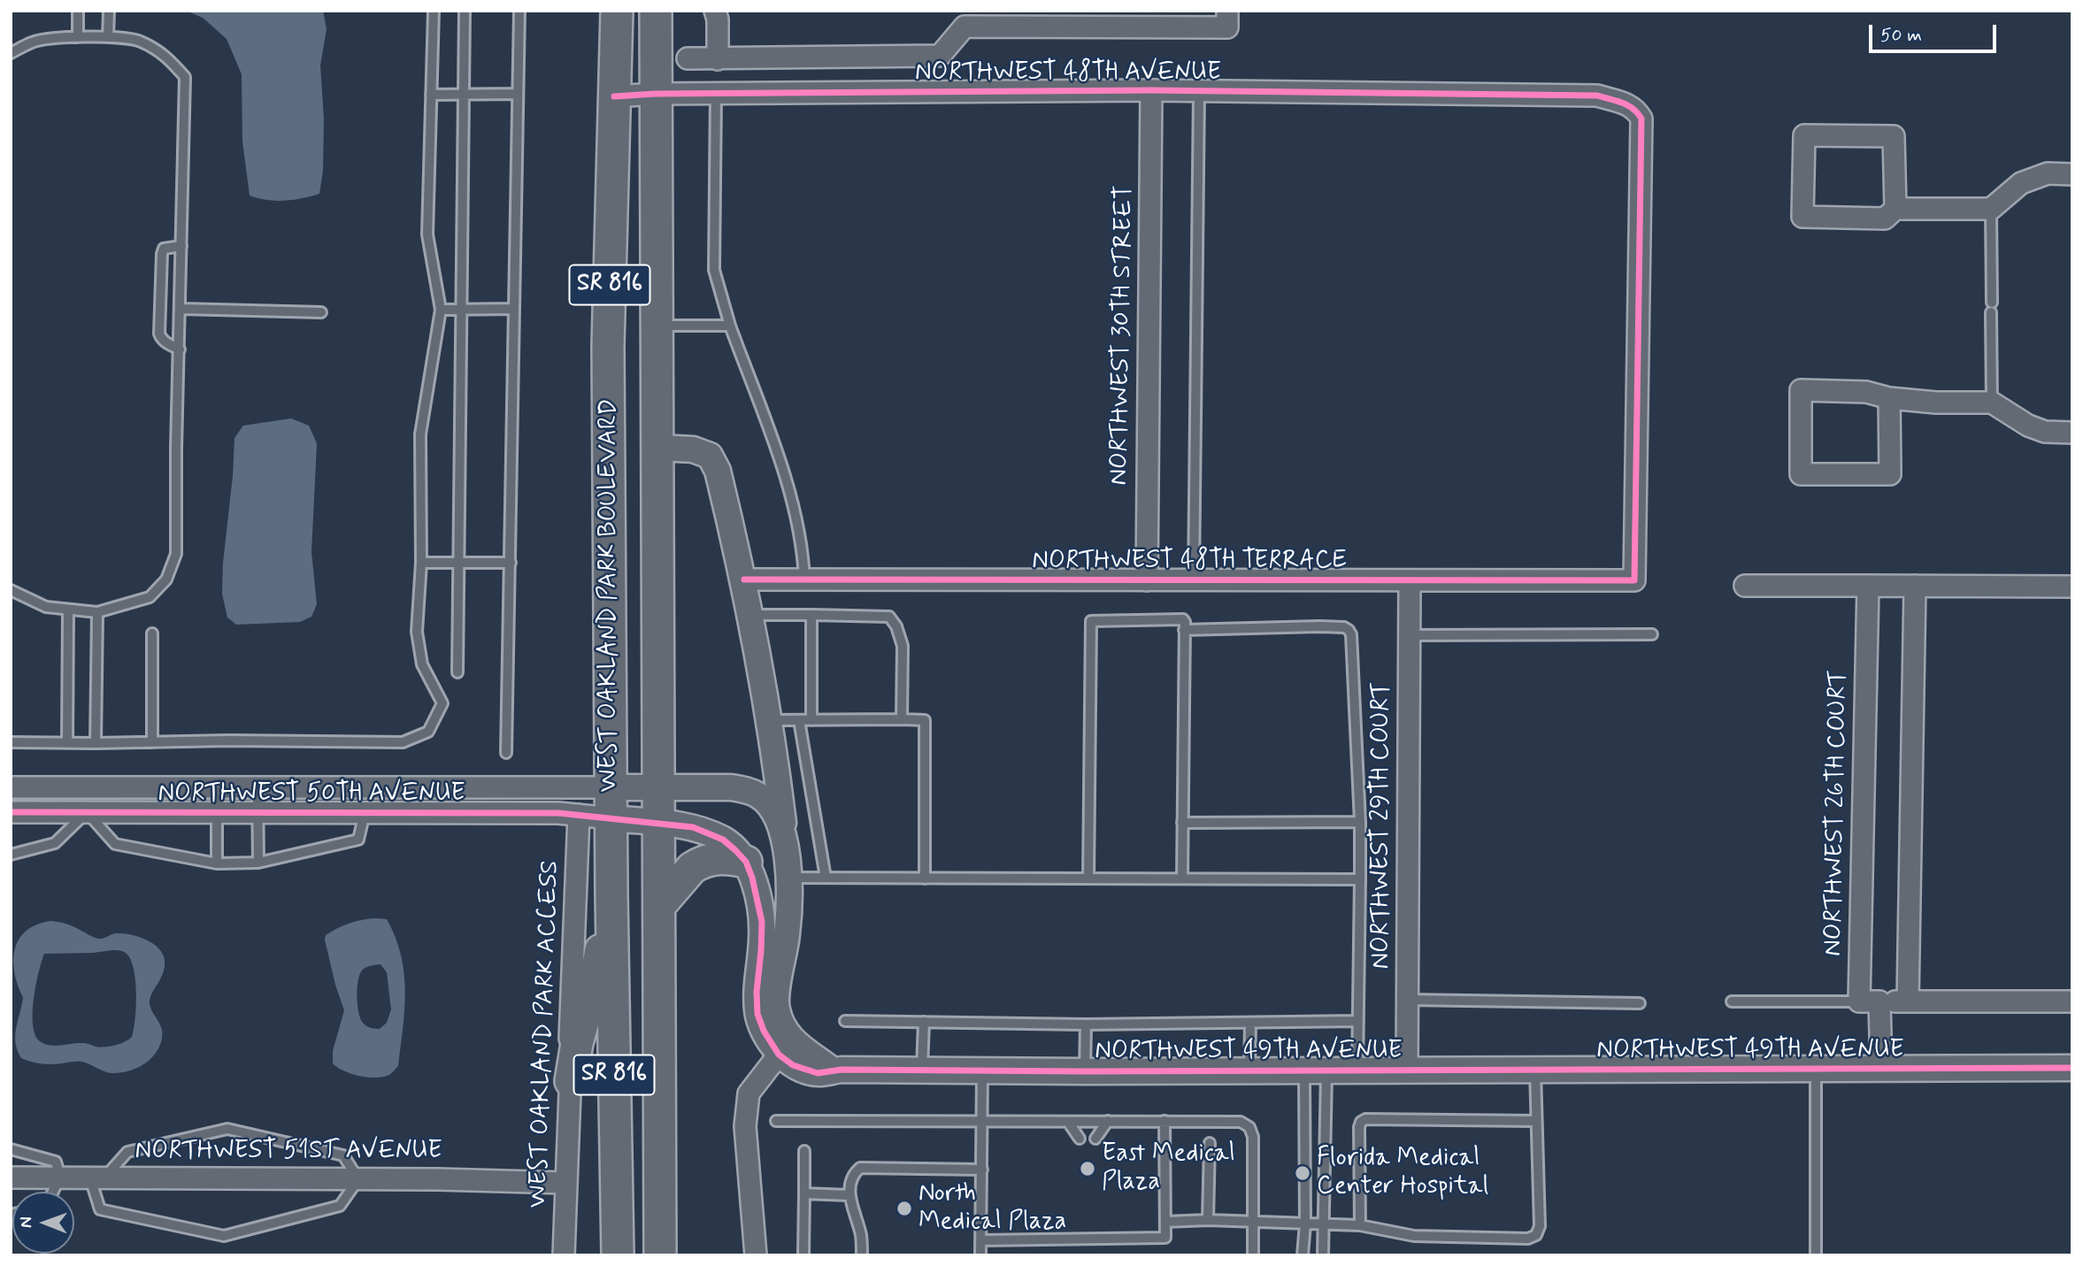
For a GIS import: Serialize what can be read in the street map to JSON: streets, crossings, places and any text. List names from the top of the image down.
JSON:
{
  "streets": {
    "main road": ["SR 816", "WEST OAKLAND PARK BOULEVARD"],
    "street": [
      "NORTHWEST 48TH AVENUE",
      "NORTHWEST 30TH STREET",
      "NORTHWEST 48TH TERRACE",
      "NORTHWEST 50TH AVENUE",
      "NORTHWEST 26TH COURT",
      "NORTHWEST 29TH COURT",
      "WEST OAKLAND PARK ACCESS",
      "NORTHWEST 49TH AVENUE",
      "NORTHWEST 51ST AVENUE"
    ]
  },
  "crossings": [
    ["NORTHWEST 48TH AVENUE", "NORTHWEST 30TH STREET"],
    ["NORTHWEST 48TH AVENUE", "NORTHWEST 48TH TERRACE"],
    ["NORTHWEST 48TH AVENUE", "WEST OAKLAND PARK BOULEVARD"],
    ["NORTHWEST 30TH STREET", "NORTHWEST 48TH TERRACE"],
    ["NORTHWEST 48TH TERRACE", "NORTHWEST 29TH COURT"],
    ["WEST OAKLAND PARK BOULEVARD", "NORTHWEST 50TH AVENUE"],
    ["WEST OAKLAND PARK BOULEVARD", "NORTHWEST 49TH AVENUE"],
    ["NORTHWEST 50TH AVENUE", "WEST OAKLAND PARK ACCESS"],
    ["NORTHWEST 50TH AVENUE", "NORTHWEST 49TH AVENUE"],
    ["NORTHWEST 29TH COURT", "NORTHWEST 49TH AVENUE"],
    ["WEST OAKLAND PARK ACCESS", "NORTHWEST 51ST AVENUE"]
  ],
  "places": ["East Medical Plaza", "Florida Medical Center Hospital", "North Medical Plaza"],
  "scale_bar": "50 m",
  "north": "left"
}
